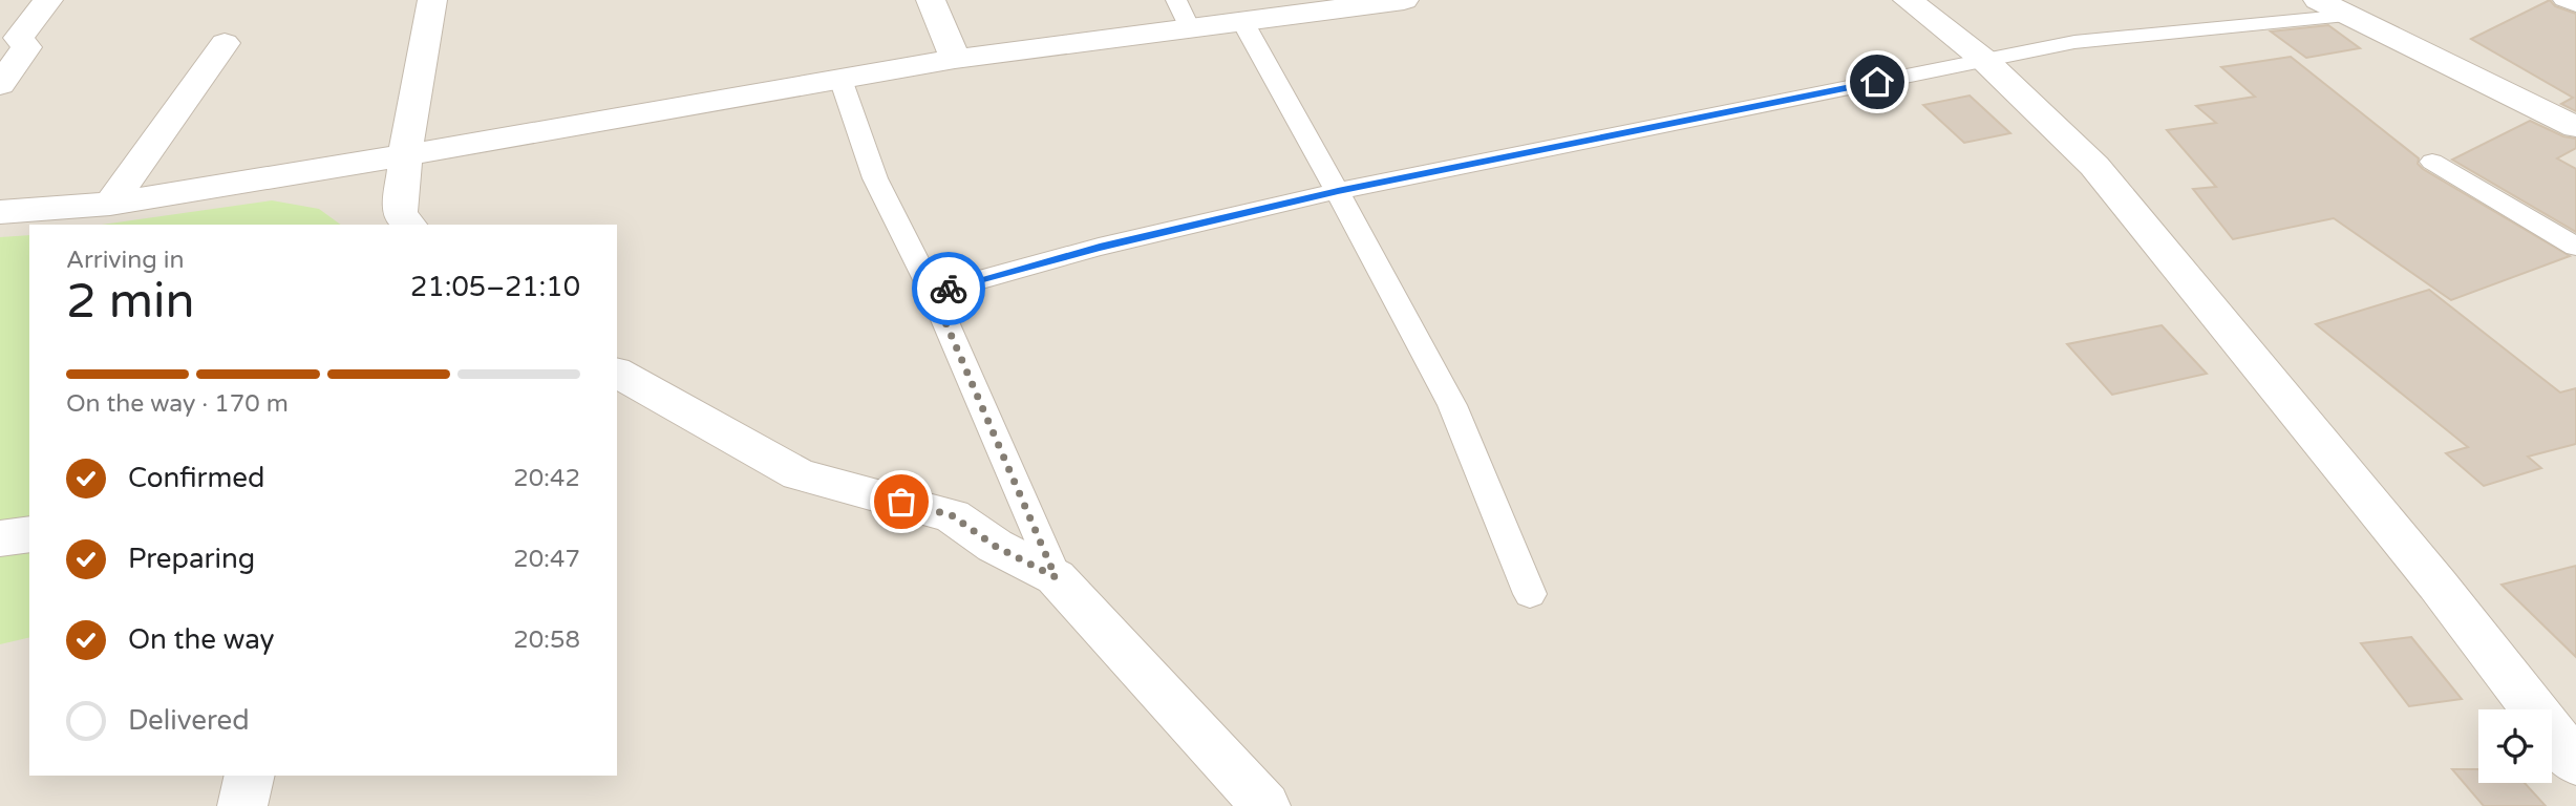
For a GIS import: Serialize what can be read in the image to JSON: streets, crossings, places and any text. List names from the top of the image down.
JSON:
{
  "page": {
    "heading": ["2 min", "Arriving in", "21:05–21:10"],
    "bar": "On the way · 170 m",
    "list": [
      ["Confirmed", "20:42"],
      ["Preparing", "20:47"],
      ["On the way", "20:58"],
      "Delivered"
    ]
  }
}
